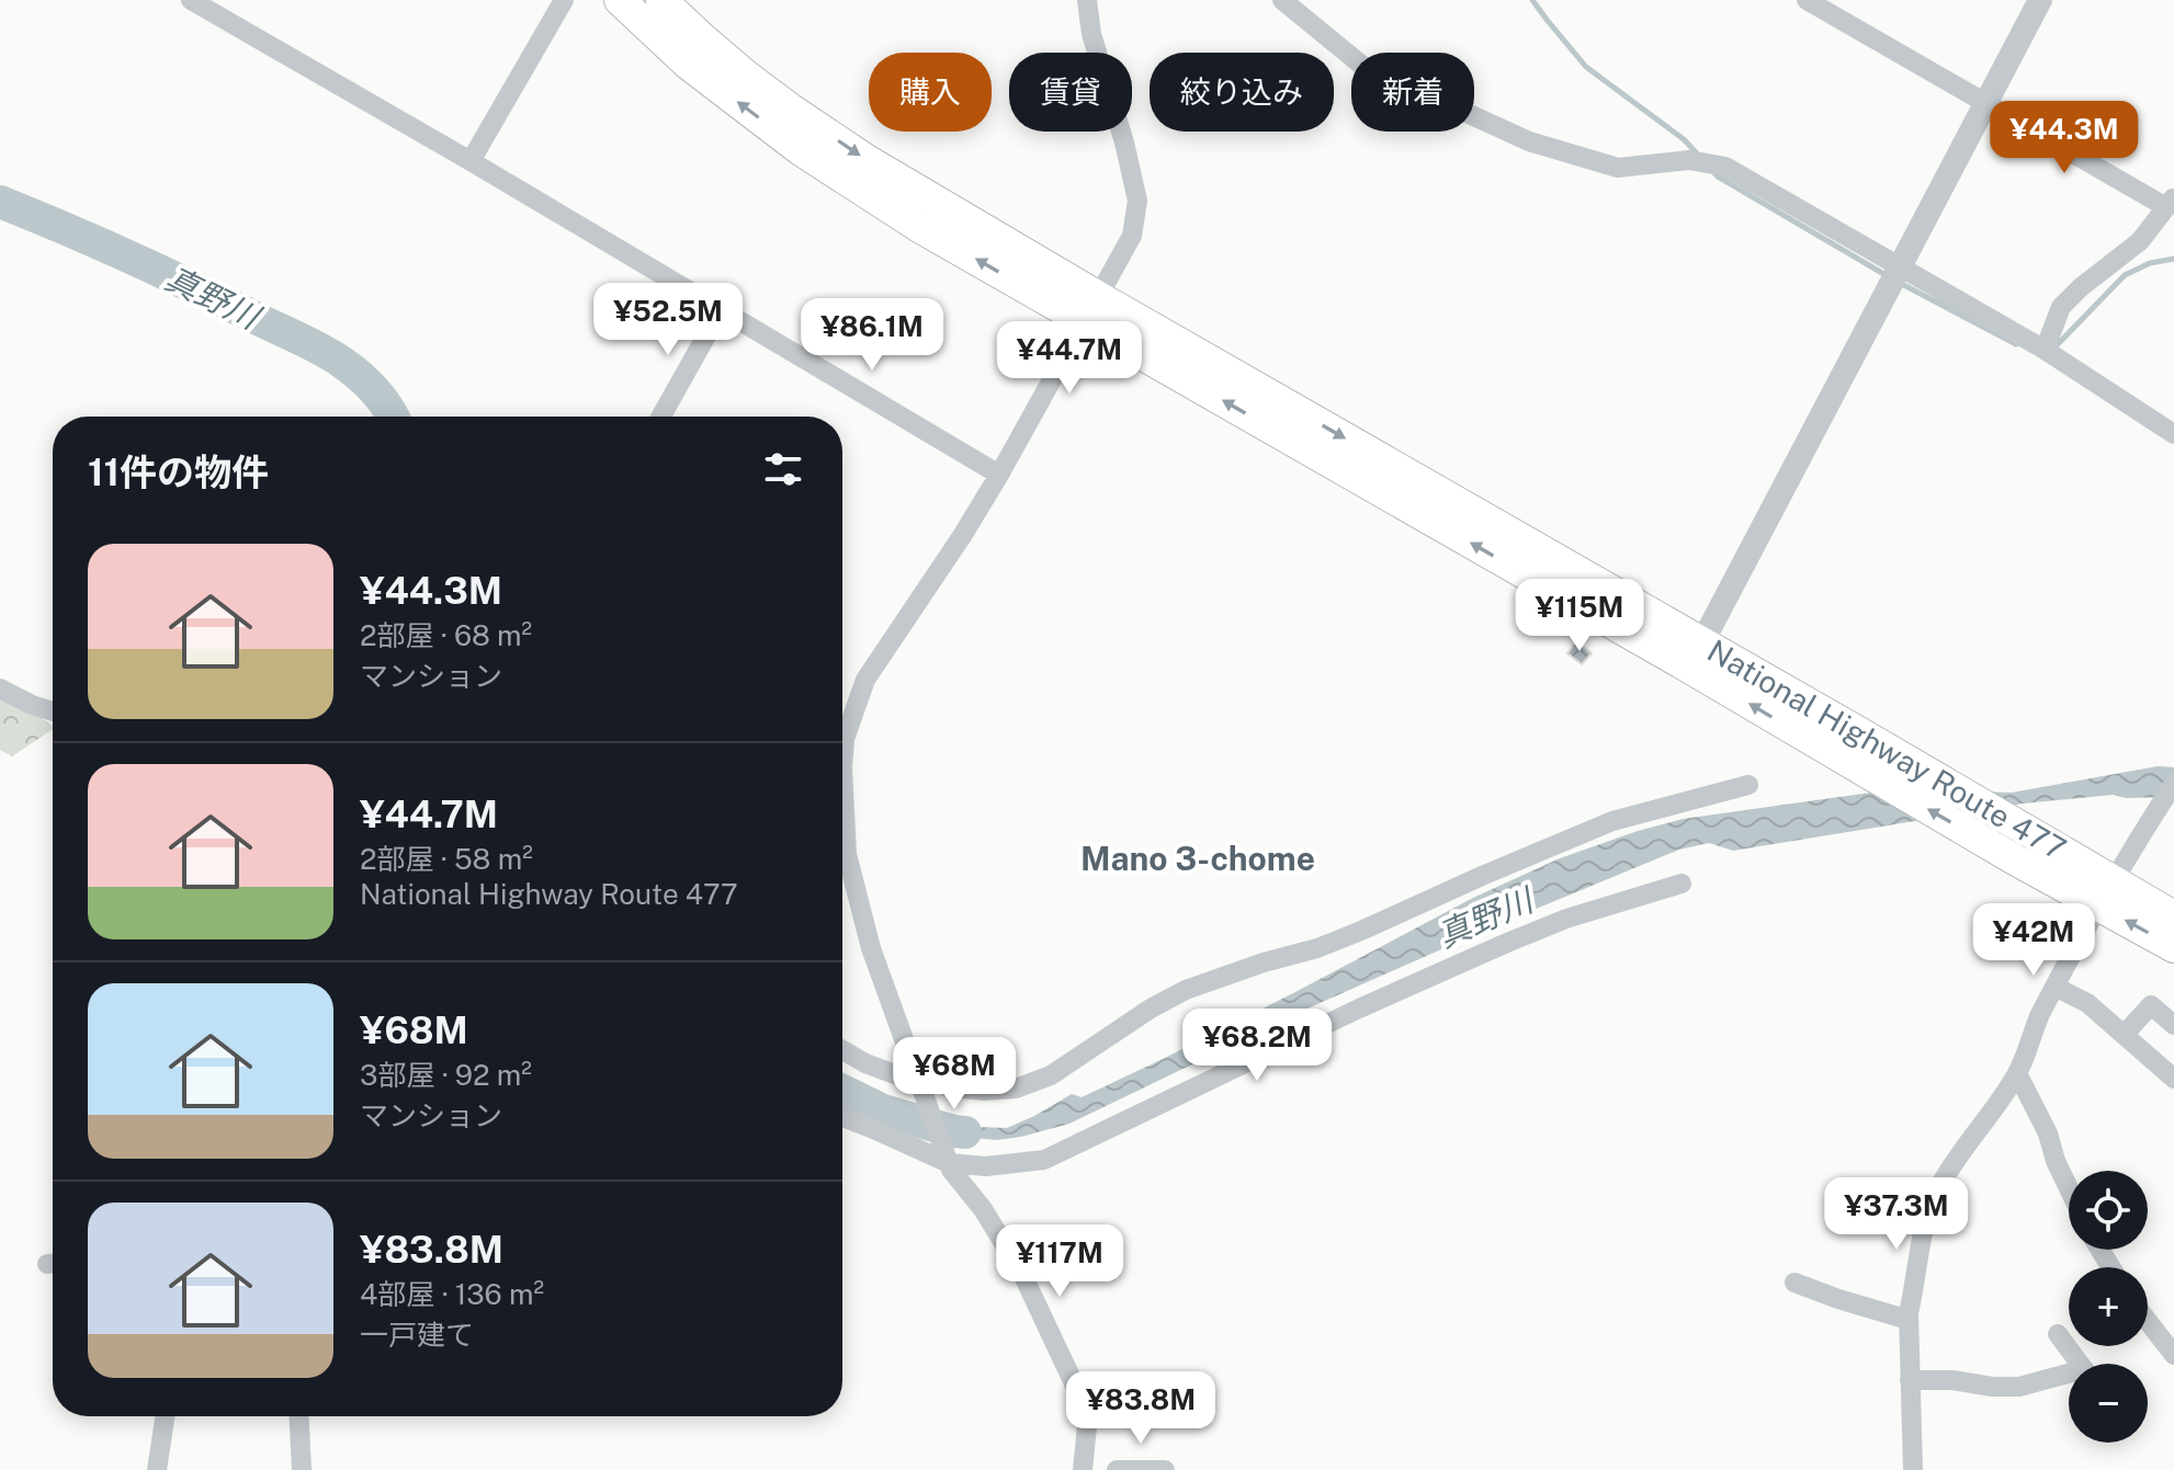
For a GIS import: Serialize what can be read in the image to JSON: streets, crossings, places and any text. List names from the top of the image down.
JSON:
{
  "streets": {
    "highway": ["National Highway Route 477"]
  },
  "districts": ["Mano 3-chome"],
  "water": ["真野川"],
  "page": {
    "chip": [
      "購入",
      "賃貸",
      "絞り込み",
      "新着"
    ],
    "price": [
      "¥44.3M",
      "¥52.5M",
      "¥86.1M",
      "¥44.7M",
      "¥115M",
      "¥42M",
      "¥68.2M",
      "¥68M",
      "¥37.3M",
      "¥117M",
      "¥83.8M"
    ],
    "heading": "11件の物件",
    "list": [
      {
        "name": "¥44.3M",
        "note": "2部屋 · 68 m² · マンション"
      },
      {
        "name": "¥44.7M",
        "note": "2部屋 · 58 m² · National Highway Route 477"
      },
      {
        "name": "¥68M",
        "note": "3部屋 · 92 m² · マンション"
      },
      {
        "name": "¥83.8M",
        "note": "4部屋 · 136 m² · 一戸建て"
      }
    ],
    "map_buttons": ["+", "−"]
  }
}
